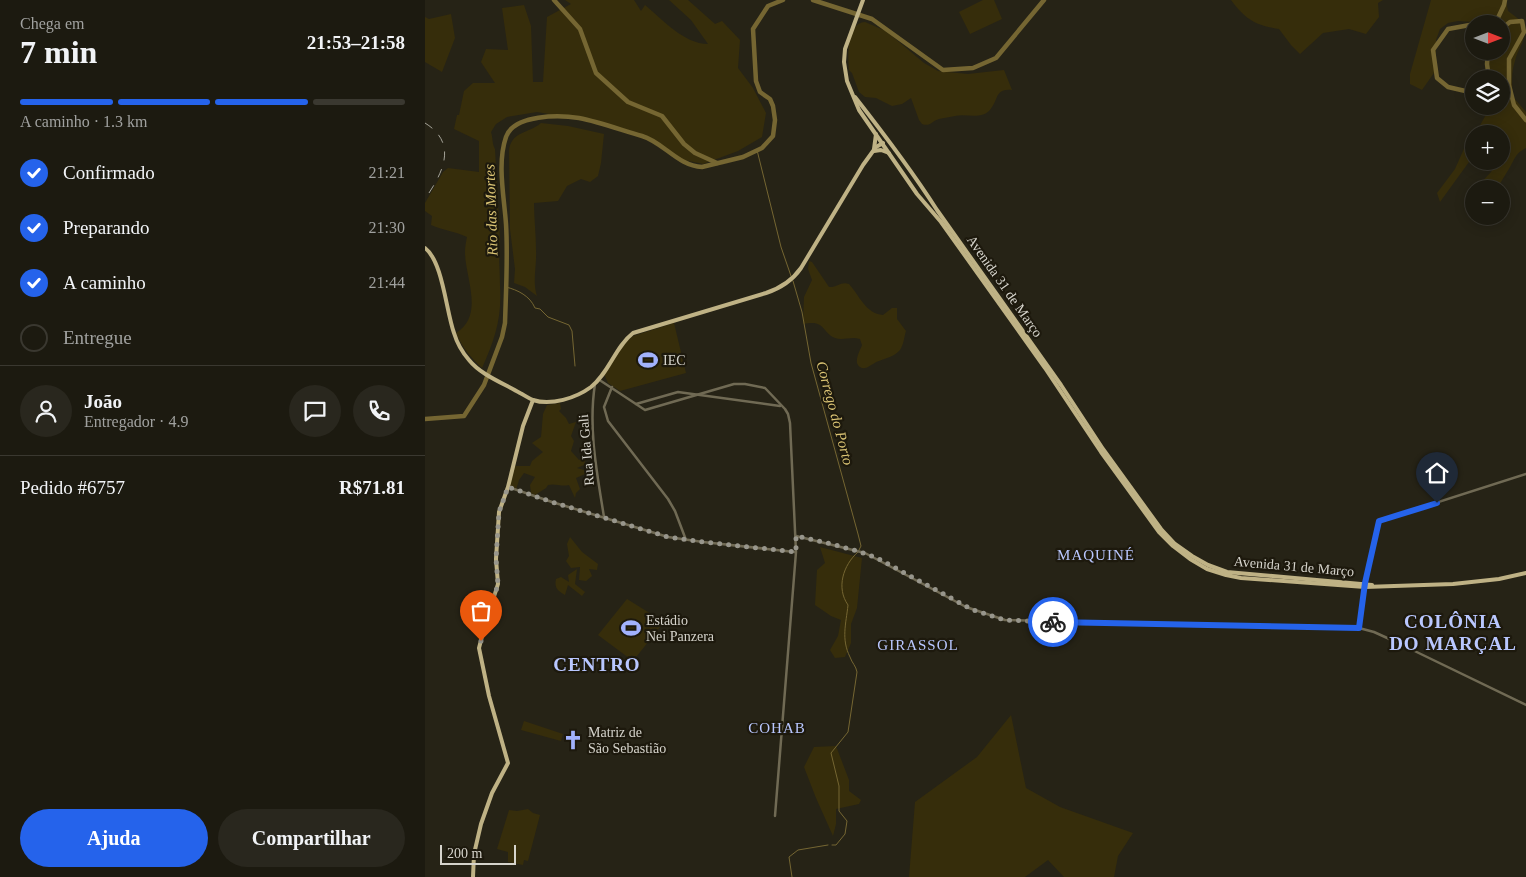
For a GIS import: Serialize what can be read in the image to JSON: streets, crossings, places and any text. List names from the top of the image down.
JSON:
{
  "streets": {
    "main road": ["Avenida 31 de Março"],
    "street": ["Rua Ida Gali"]
  },
  "districts": [
    "MAQUINÉ",
    "COLÔNIA DO MARÇAL",
    "GIRASSOL",
    "CENTRO",
    "COHAB"
  ],
  "water": ["Rio das Mortes", "Corrego do Porto"],
  "places": {
    "sports": ["IEC", "Estádio Nei Panzera"],
    "church": ["Matriz de São Sebastião"]
  },
  "scale_bar": "200 m",
  "north": "right",
  "page": {
    "heading": ["7 min", "Chega em", "21:53–21:58"],
    "panel": [
      "João",
      "Entregador · 4.9",
      "Pedido #6757",
      "R$71.81"
    ],
    "map_buttons": ["+", "−"],
    "bar": "A caminho · 1.3 km",
    "list": [
      ["Confirmado", "21:21"],
      ["Preparando", "21:30"],
      ["A caminho", "21:44"],
      "Entregue"
    ],
    "buttons": ["Ajuda", "Compartilhar"],
    "scale": "200 m"
  }
}
